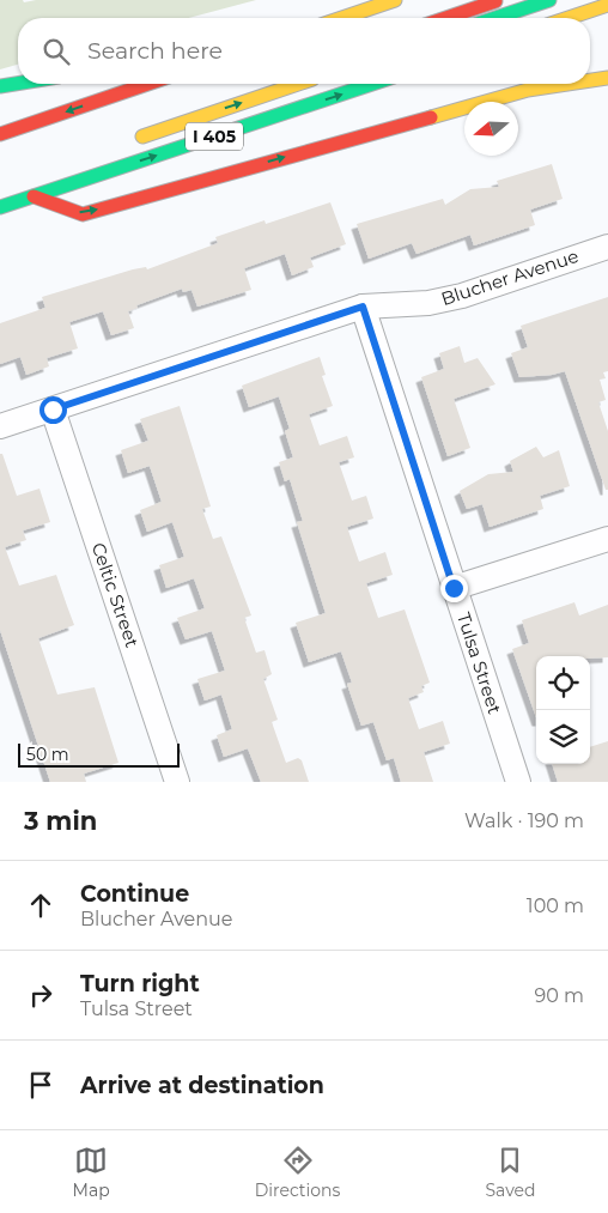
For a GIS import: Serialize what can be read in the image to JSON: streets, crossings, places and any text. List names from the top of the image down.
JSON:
{
  "streets": {
    "highway": ["I 405"],
    "street": ["Blucher Avenue", "Celtic Street", "Tulsa Street"]
  },
  "crossings": [
    ["Blucher Avenue", "Celtic Street"],
    ["Blucher Avenue", "Tulsa Street"]
  ],
  "scale_bar": "50 m",
  "north": "left",
  "page": {
    "search": "Search here",
    "scale": "50 m",
    "heading": ["3 min", "Walk · 190 m"],
    "list": [
      ["Continue", "Blucher Avenue", "100 m"],
      ["Turn right", "Tulsa Street", "90 m"],
      "Arrive at destination"
    ],
    "nav": ["Map", "Directions", "Saved"]
  }
}
